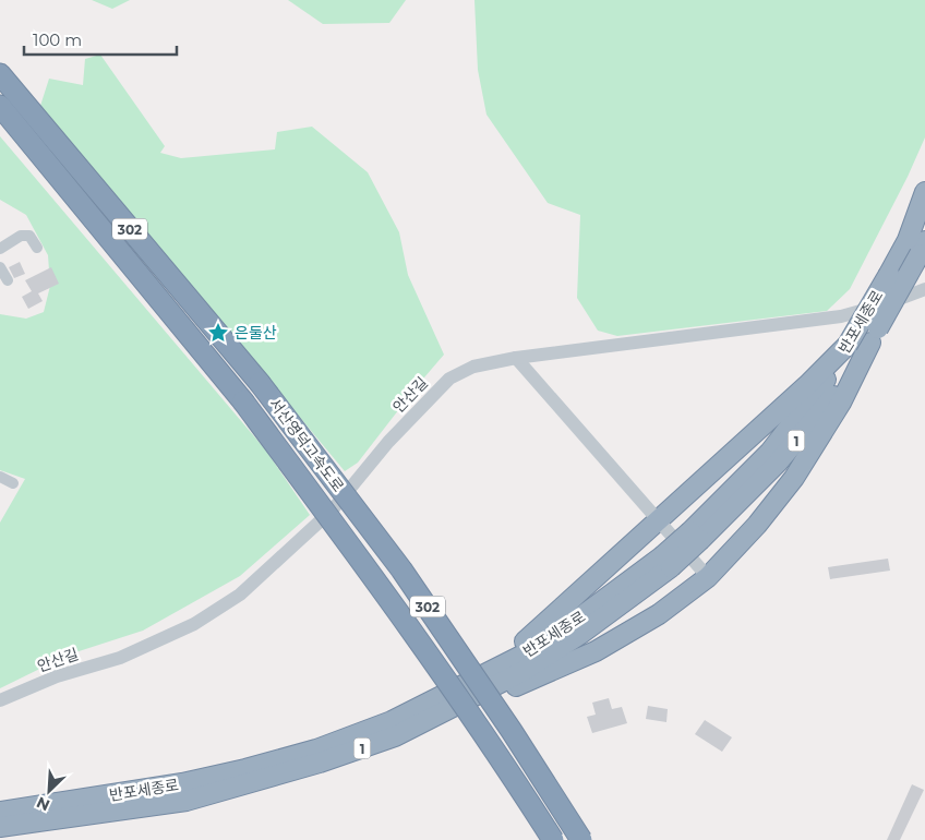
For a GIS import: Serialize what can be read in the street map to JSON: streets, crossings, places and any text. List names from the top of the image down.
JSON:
{
  "streets": {
    "highway": [
      "302",
      "반포세종로",
      "1",
      "서산영덕고속도로"
    ],
    "street": ["안산길"]
  },
  "places": {
    "place": ["은둘산"]
  },
  "scale_bar": "100 m",
  "north": "bottom left"
}
